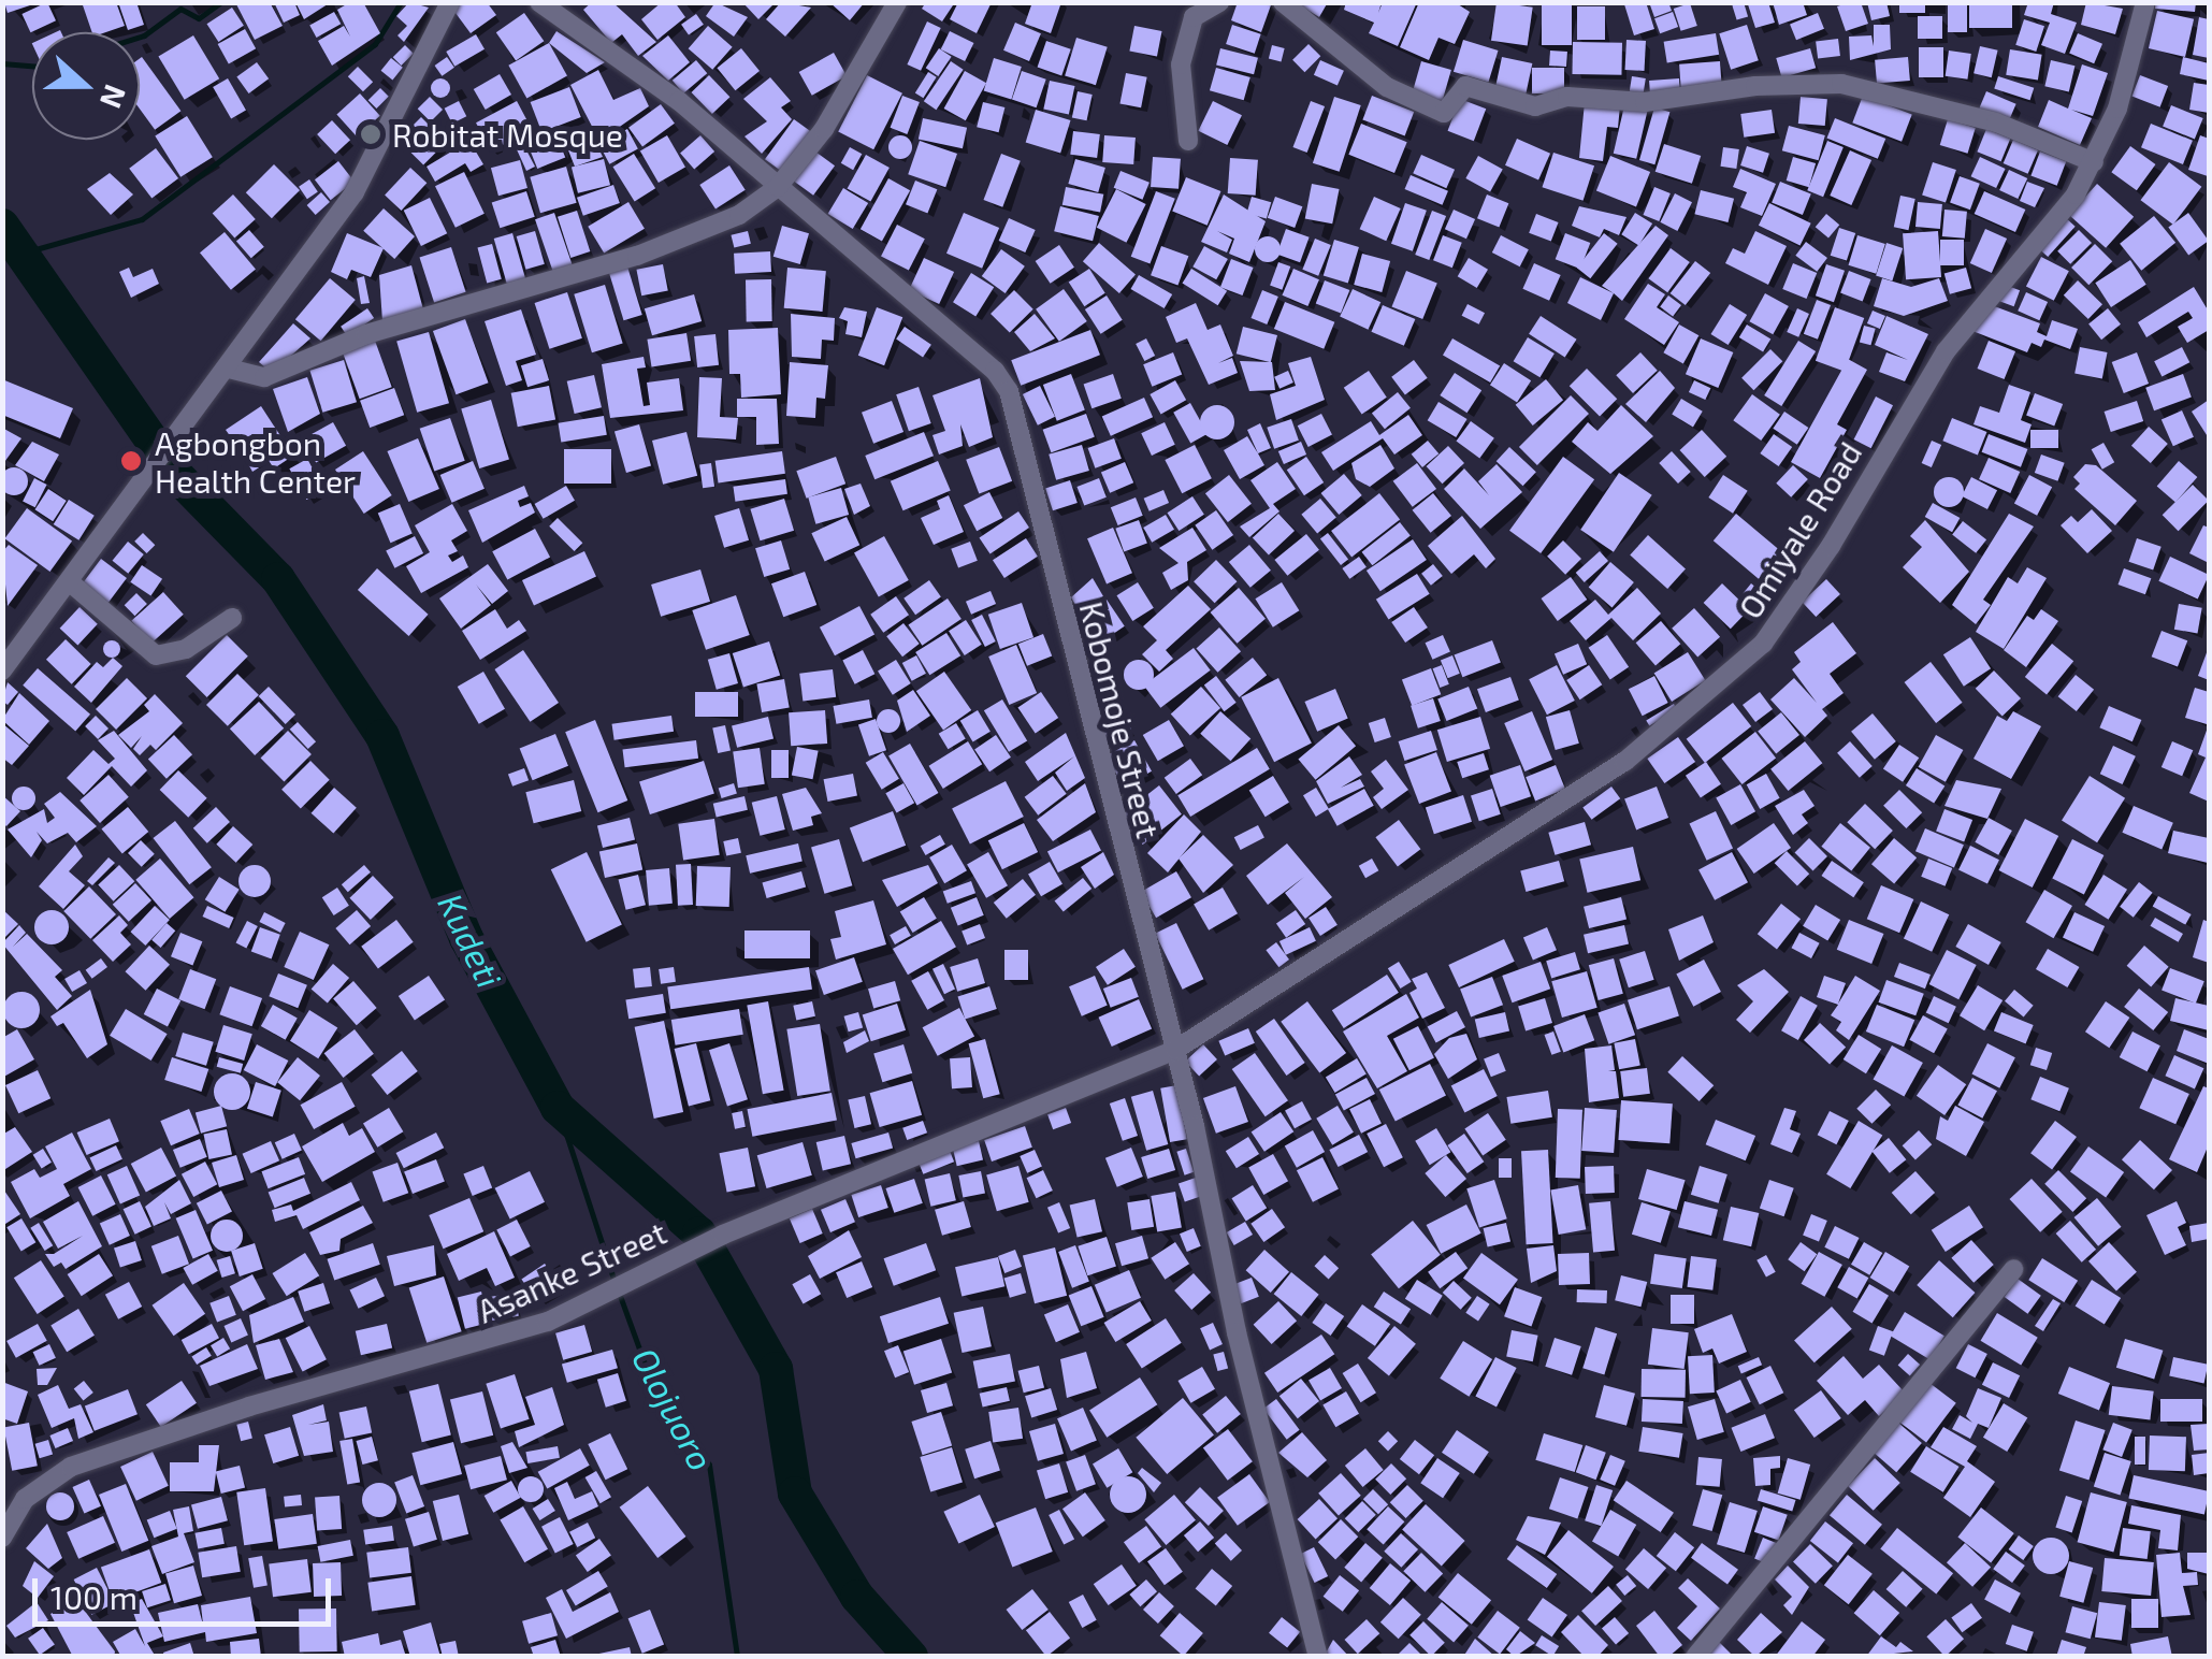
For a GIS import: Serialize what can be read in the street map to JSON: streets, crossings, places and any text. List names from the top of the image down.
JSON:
{
  "streets": {
    "street": ["Omiyale Road", "Kobomoje Street", "Asanke Street"]
  },
  "crossings": [
    ["Omiyale Road", "Kobomoje Street"],
    ["Omiyale Road", "Asanke Street"],
    ["Kobomoje Street", "Asanke Street"]
  ],
  "water": ["Kudeti", "Olojuoro"],
  "places": ["Robitat Mosque", "Agbongbon Health Center"],
  "scale_bar": "100 m",
  "north": "right"
}
